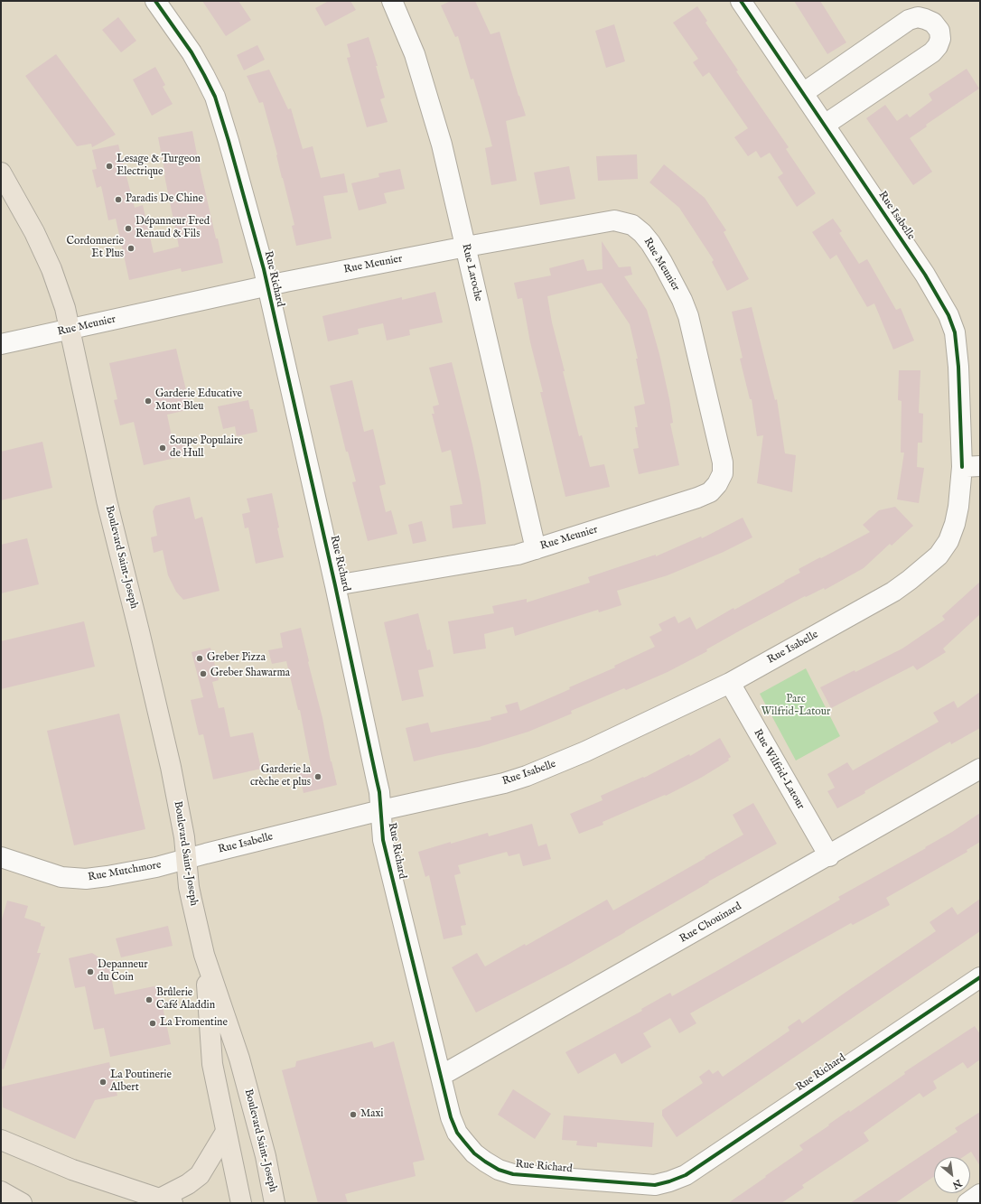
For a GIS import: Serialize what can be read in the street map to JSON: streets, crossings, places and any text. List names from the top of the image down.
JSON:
{
  "streets": {
    "main road": ["Boulevard Saint-Joseph"],
    "street": [
      "Rue Isabelle",
      "Rue Meunier",
      "Rue Laroche",
      "Rue Richard",
      "Rue Wilfrid-Latour",
      "Rue Mutchmore",
      "Rue Chouinard"
    ]
  },
  "crossings": [
    ["Rue Isabelle", "Rue Richard"],
    ["Rue Isabelle", "Boulevard Saint-Joseph"],
    ["Rue Isabelle", "Rue Wilfrid-Latour"],
    ["Rue Isabelle", "Rue Mutchmore"],
    ["Rue Meunier", "Rue Laroche"],
    ["Rue Meunier", "Rue Richard"],
    ["Rue Meunier", "Boulevard Saint-Joseph"],
    ["Rue Richard", "Rue Chouinard"],
    ["Boulevard Saint-Joseph", "Rue Mutchmore"],
    ["Rue Wilfrid-Latour", "Rue Chouinard"]
  ],
  "parks": ["Parc Wilfrid-Latour"],
  "places": [
    "Lesage & Turgeon Electrique",
    "Paradis De Chine",
    "Dépanneur Fred Renaud & Fils",
    "Cordonnerie Et Plus",
    "Garderie Educative Mont Bleu",
    "Soupe Populaire de Hull",
    "Greber Pizza",
    "Greber Shawarma",
    "Garderie la crèche et plus",
    "Depanneur du Coin",
    "Brûlerie Café Aladdin",
    "La Fromentine",
    "La Poutinerie Albert",
    "Maxi"
  ],
  "north": "bottom right"
}
